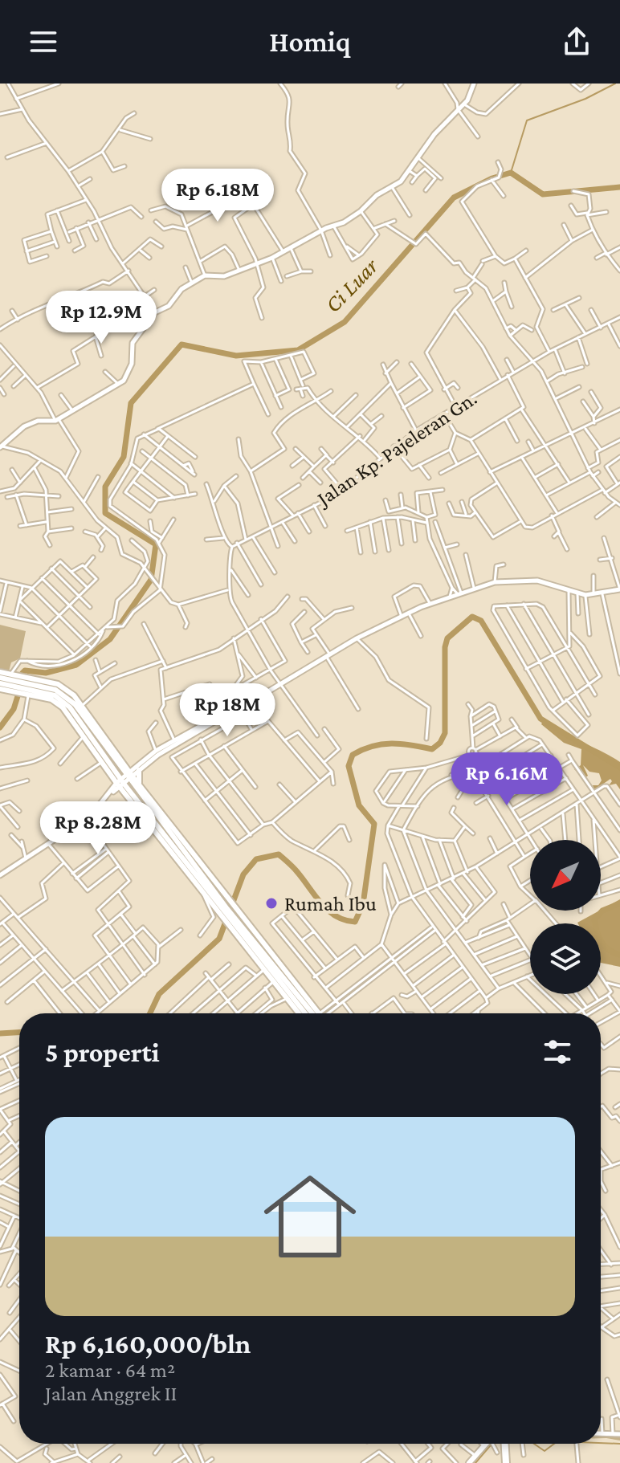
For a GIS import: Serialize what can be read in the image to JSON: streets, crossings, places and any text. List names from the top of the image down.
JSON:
{
  "streets": {
    "street": ["Jalan Kp. Pajeleran Gn."]
  },
  "water": ["Ci Luar"],
  "places": ["Rumah Ibu"],
  "north": "bottom left",
  "page": {
    "header": "Homiq",
    "price": [
      "Rp 6.18M",
      "Rp 12.9M",
      "Rp 18M",
      "Rp 6.16M",
      "Rp 8.28M"
    ],
    "heading": "5 properti",
    "list": [
      {
        "name": "Rp 6,160,000/bln",
        "note": "2 kamar · 64 m² · Jalan Anggrek II"
      }
    ]
  }
}
